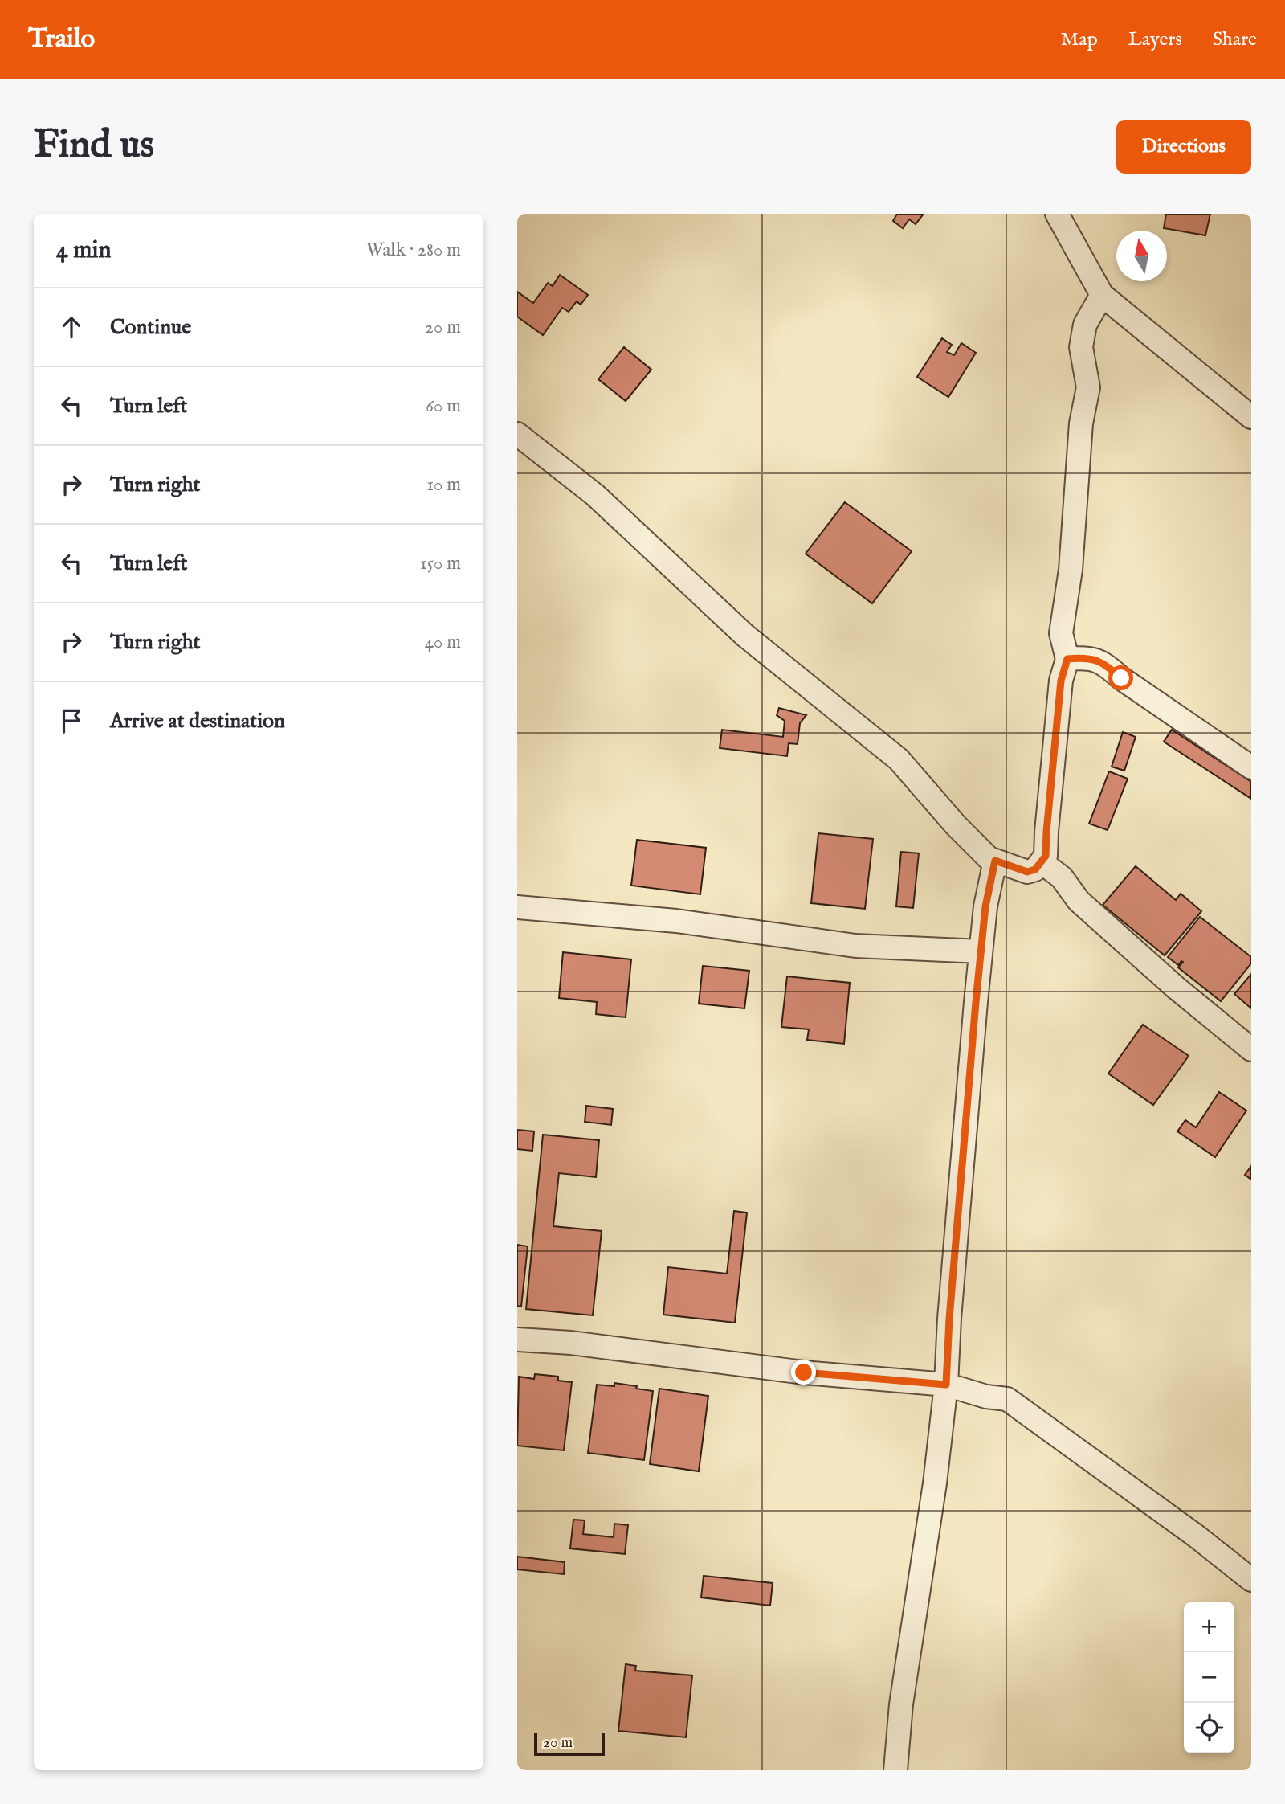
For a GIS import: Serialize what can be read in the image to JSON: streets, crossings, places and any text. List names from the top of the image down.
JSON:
{
  "scale_bar": "20 m",
  "north": "top",
  "page": {
    "header": "Trailo",
    "nav": ["Map", "Layers", "Share"],
    "buttons": "Directions",
    "title": "Find us",
    "heading": ["4 min", "Walk · 280 m"],
    "list": [
      ["Continue", "20 m"],
      ["Turn left", "60 m"],
      ["Turn right", "10 m"],
      ["Turn left", "150 m"],
      ["Turn right", "40 m"],
      "Arrive at destination"
    ],
    "map_buttons": ["+", "−"],
    "scale": "20 m"
  }
}
